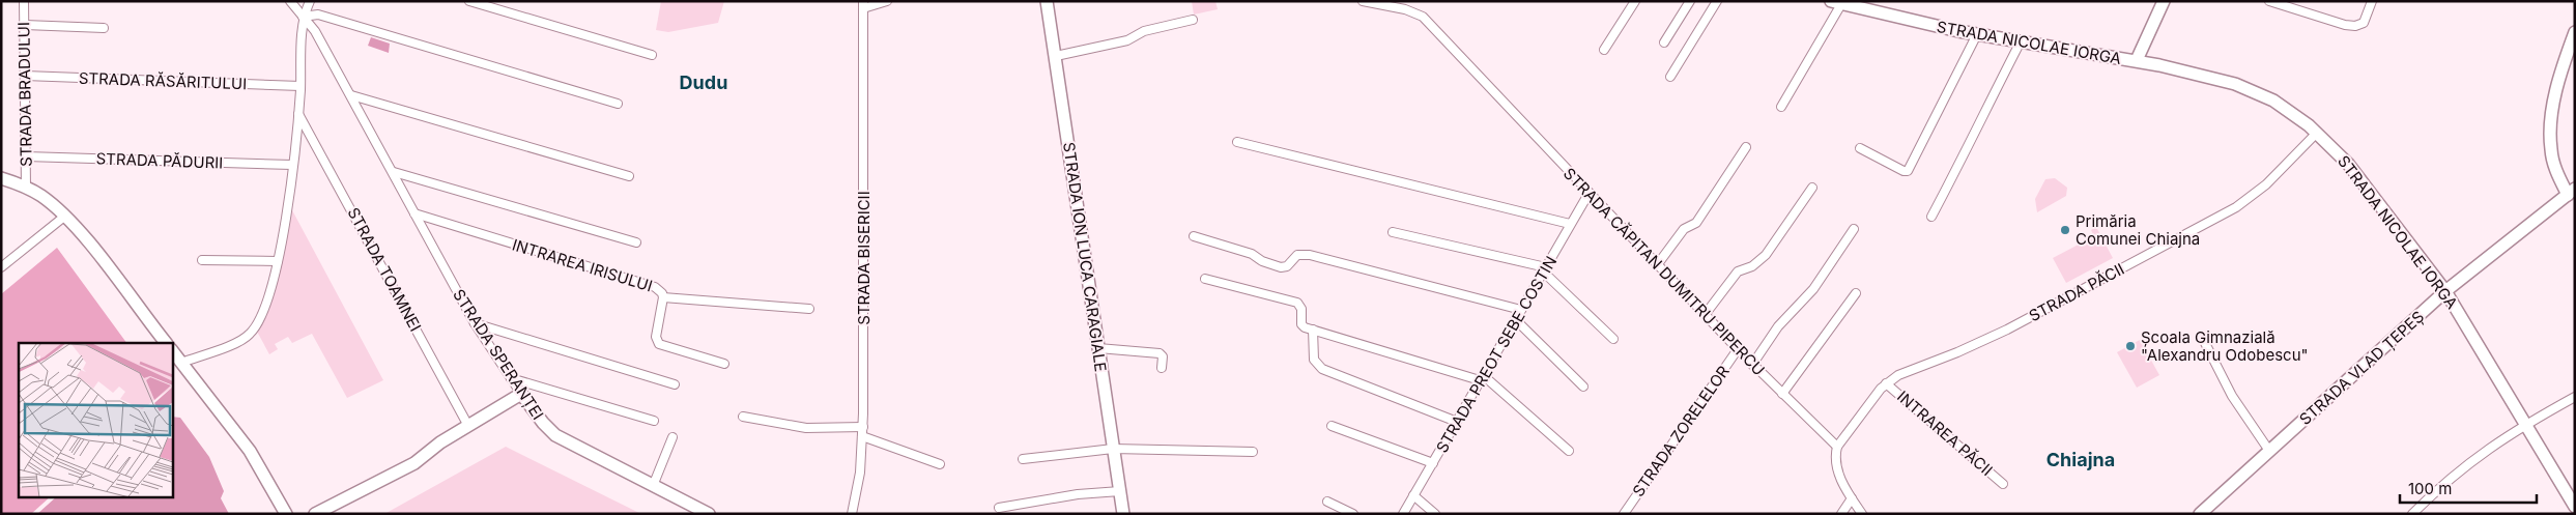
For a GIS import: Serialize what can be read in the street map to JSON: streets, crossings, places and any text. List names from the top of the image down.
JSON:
{
  "streets": {
    "street": [
      "STRADA NICOLAE IORGA",
      "STRADA RĂSĂRITULUI",
      "STRADA BRADULUI",
      "STRADA PĂDURII",
      "STRADA ION LUCA CARAGIALE",
      "STRADA BISERICII",
      "INTRAREA IRISULUI",
      "STRADA TOAMNEI",
      "STRADA CĂPITAN DUMITRU PIPERCU",
      "STRADA PĂCII",
      "STRADA SPERANȚEI",
      "STRADA PREOT SEBE COSTIN",
      "STRADA VLAD ȚEPEȘ",
      "STRADA ZORELELOR",
      "INTRAREA PĂCII"
    ]
  },
  "crossings": [
    ["STRADA NICOLAE IORGA", "STRADA PĂCII"],
    ["STRADA NICOLAE IORGA", "STRADA VLAD ȚEPEȘ"],
    ["STRADA RĂSĂRITULUI", "STRADA BRADULUI"],
    ["STRADA BRADULUI", "STRADA PĂDURII"],
    ["INTRAREA IRISULUI", "STRADA SPERANȚEI"],
    ["STRADA CĂPITAN DUMITRU PIPERCU", "STRADA PĂCII"],
    ["STRADA CĂPITAN DUMITRU PIPERCU", "STRADA PREOT SEBE COSTIN"],
    ["STRADA CĂPITAN DUMITRU PIPERCU", "STRADA ZORELELOR"],
    ["STRADA PĂCII", "INTRAREA PĂCII"]
  ],
  "districts": ["Dudu", "Chiajna"],
  "places": ["Primăria Comunei Chiajna", "Școala Gimnazială \"Alexandru Odobescu\""],
  "scale_bar": "100 m"
}
